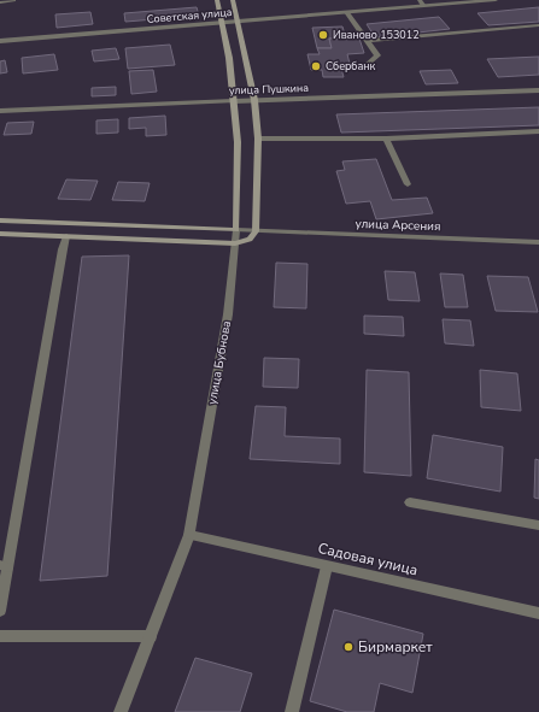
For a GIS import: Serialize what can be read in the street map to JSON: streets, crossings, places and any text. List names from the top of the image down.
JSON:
{
  "streets": {
    "main road": ["улица Арсения", "улица Бубнова"],
    "street": ["Советская улица", "улица Пушкина", "Садовая улица"]
  },
  "crossings": [
    ["Советская улица", "улица Бубнова"],
    ["улица Пушкина", "улица Бубнова"],
    ["улица Арсения", "улица Бубнова"],
    ["улица Бубнова", "Садовая улица"]
  ],
  "places": ["Иваново 153012", "Сбербанк", "Бирмаркет"]
}
